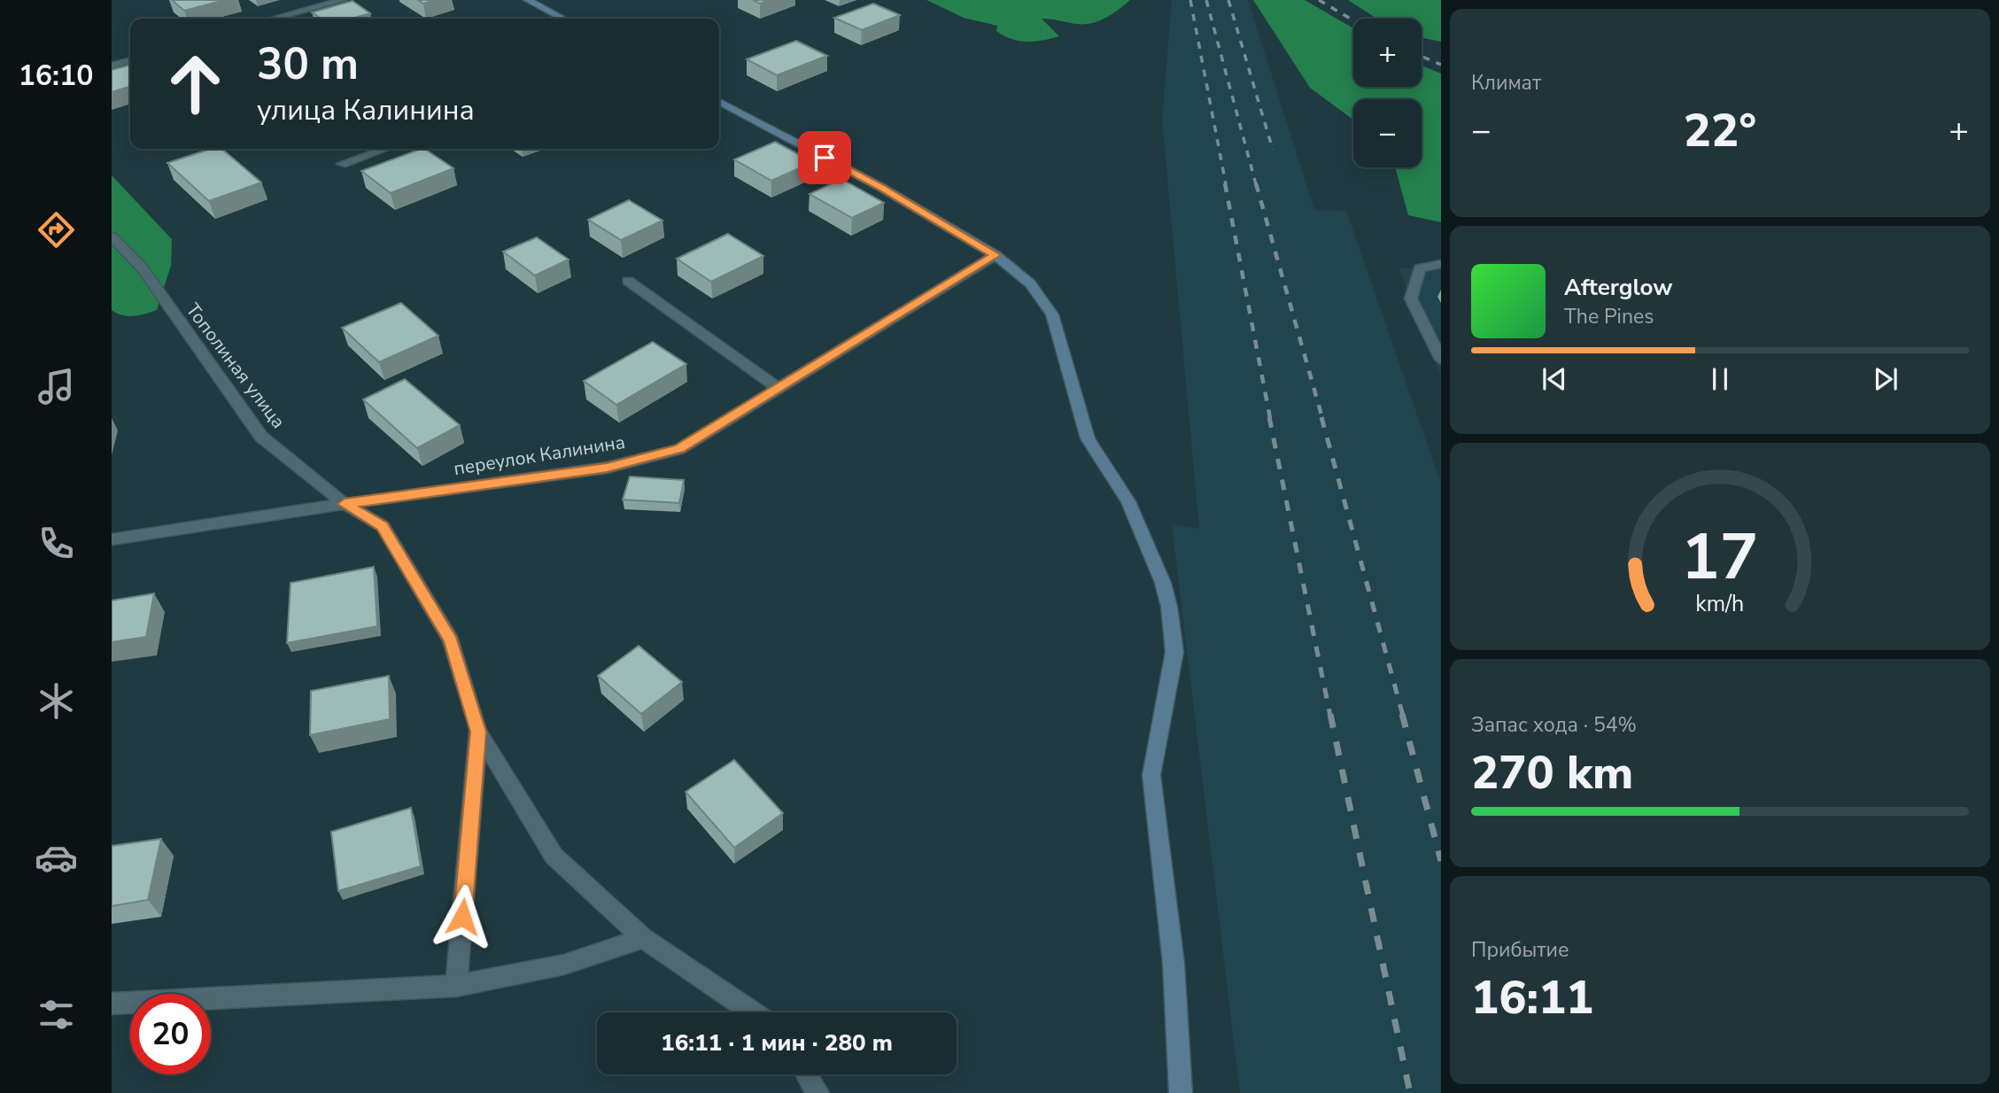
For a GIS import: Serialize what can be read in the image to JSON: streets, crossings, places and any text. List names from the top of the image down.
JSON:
{
  "streets": {
    "street": ["Тополиная улица", "переулок Калинина"]
  },
  "crossings": [
    ["Тополиная улица", "переулок Калинина"]
  ],
  "page": {
    "tabs": "16:10",
    "tile": [
      "Климат",
      ["Запас хода · 54%", "270 km"],
      ["Прибытие", "16:11"]
    ],
    "map_buttons": ["+", "−"],
    "turn": ["30 m", "улица Калинина"],
    "heat": ["−", "22°", "+"],
    "song": ["Afterglow", "The Pines"],
    "limit": "20",
    "trip": "16:11 · 1 мин · 280 m",
    "gauge": ["17", "km/h"]
  }
}
